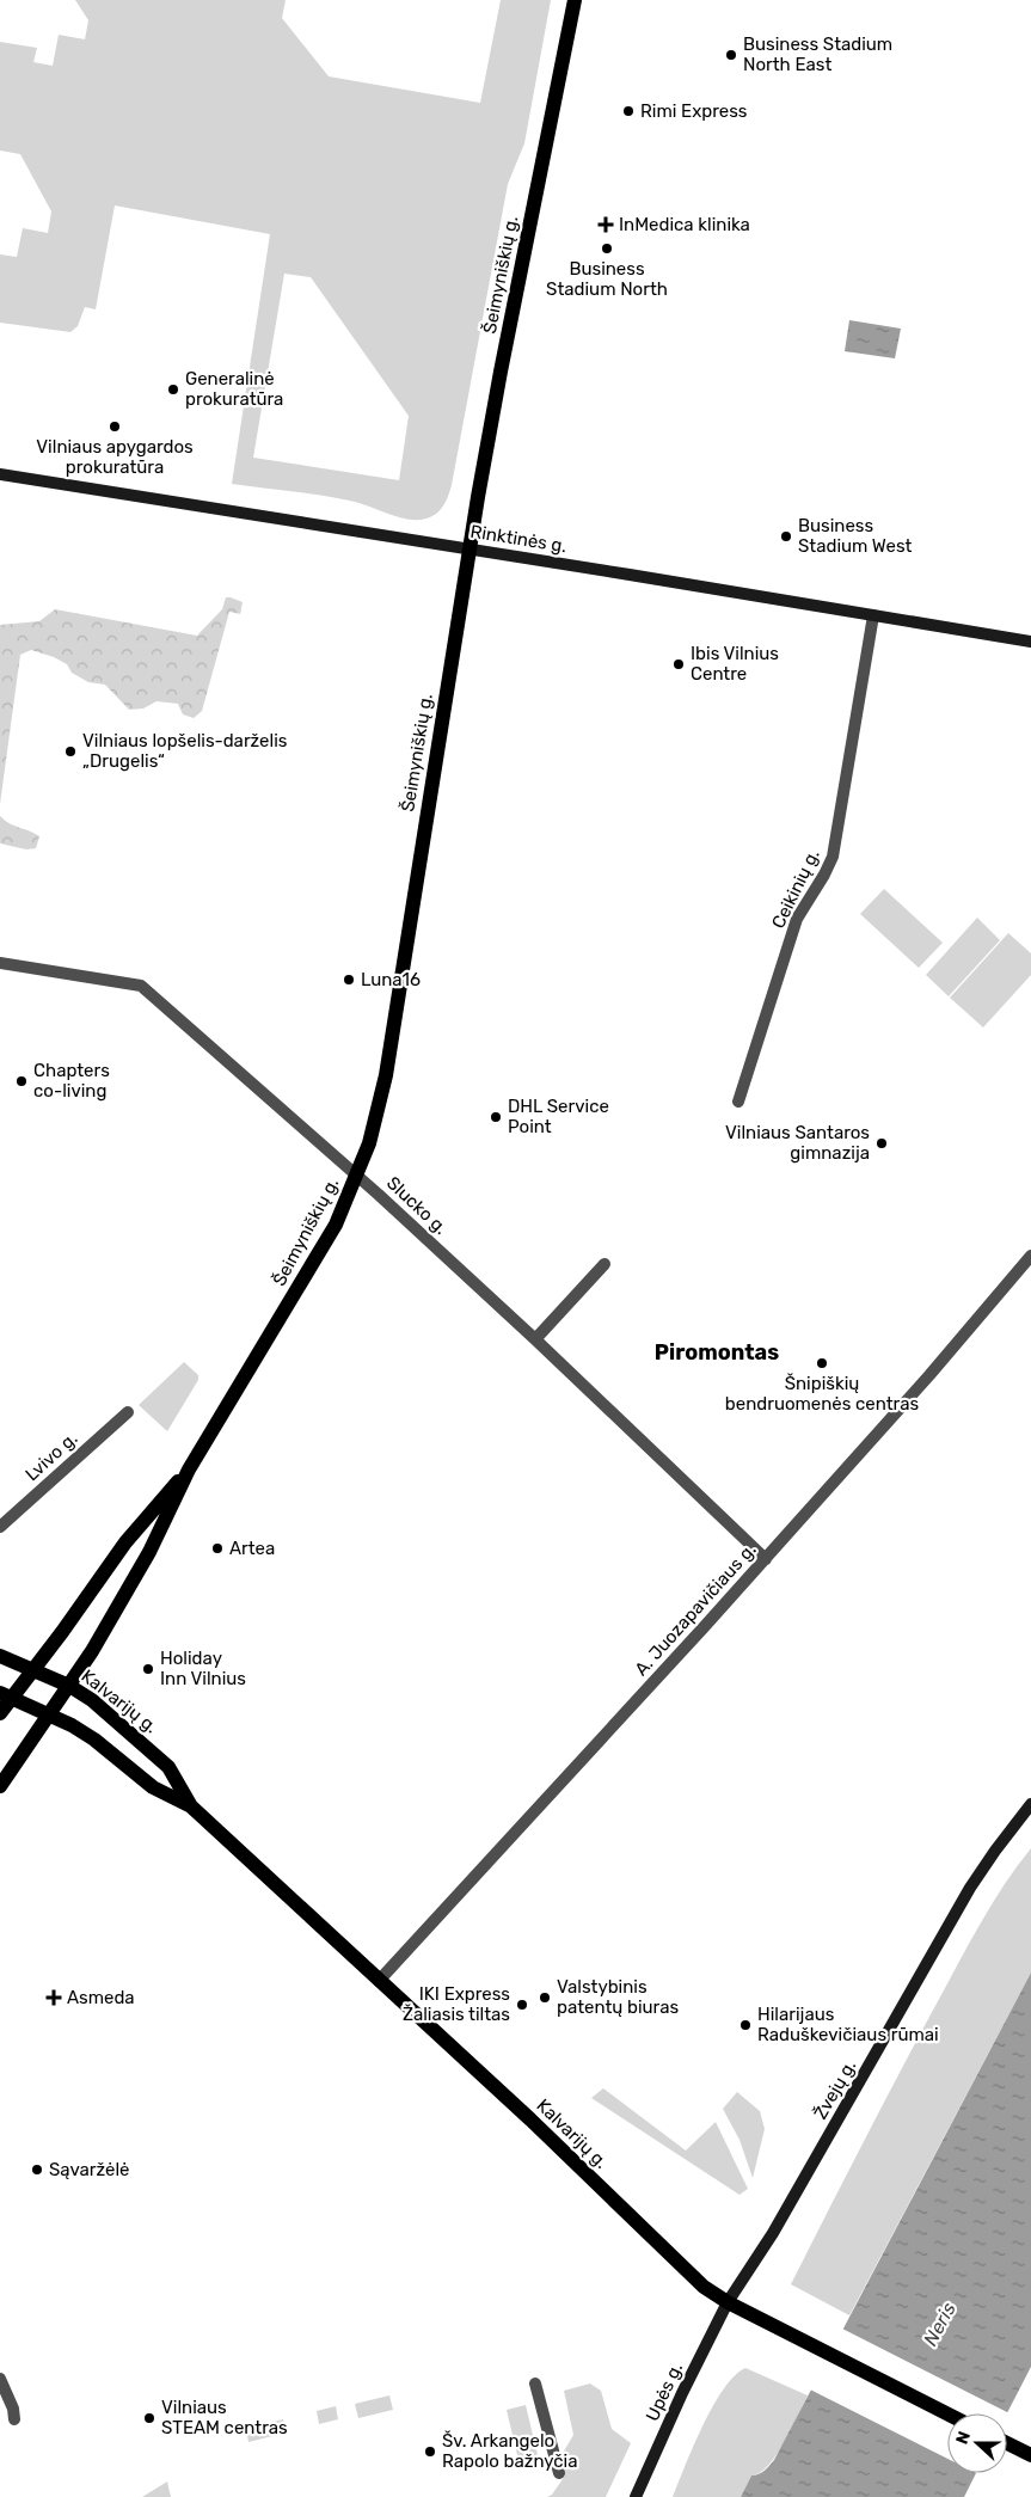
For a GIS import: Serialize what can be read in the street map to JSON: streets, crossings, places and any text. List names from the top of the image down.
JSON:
{
  "streets": {
    "main road": [
      "Šeimyniškių g.",
      "Rinktinės g.",
      "Kalvarijų g.",
      "Žvejų g.",
      "Upės g."
    ],
    "street": [
      "Ceikinių g.",
      "Slucko g.",
      "Lvivo g.",
      "A. Juozapavičiaus g."
    ]
  },
  "crossings": [
    ["Šeimyniškių g.", "Rinktinės g."],
    ["Šeimyniškių g.", "Slucko g."],
    ["Šeimyniškių g.", "Kalvarijų g."],
    ["Rinktinės g.", "Ceikinių g."],
    ["Slucko g.", "A. Juozapavičiaus g."],
    ["A. Juozapavičiaus g.", "Kalvarijų g."],
    ["Kalvarijų g.", "Žvejų g."],
    ["Kalvarijų g.", "Upės g."],
    ["Žvejų g.", "Upės g."]
  ],
  "districts": ["Piromontas"],
  "water": ["Neris"],
  "places": {
    "other": [
      "Business Stadium North East",
      "Rimi Express",
      "Business Stadium North",
      "Generalinė prokuratūra",
      "Vilniaus apygardos prokuratūra",
      "Business Stadium West",
      "Ibis Vilnius Centre",
      "Vilniaus lopšelis-darželis „Drugelis“",
      "Luna16",
      "Chapters co-living",
      "DHL Service Point",
      "Vilniaus Santaros gimnazija",
      "Šnipiškių bendruomenės centras",
      "Artea",
      "Holiday Inn Vilnius",
      "Valstybinis patentų biuras",
      "IKI Express Žaliasis tiltas",
      "Hilarijaus Raduškevičiaus rūmai",
      "Sąvaržėlė",
      "Vilniaus STEAM centras",
      "Šv. Arkangelo Rapolo bažnyčia"
    ],
    "health": ["InMedica klinika", "Asmeda"]
  },
  "north": "left"
}
